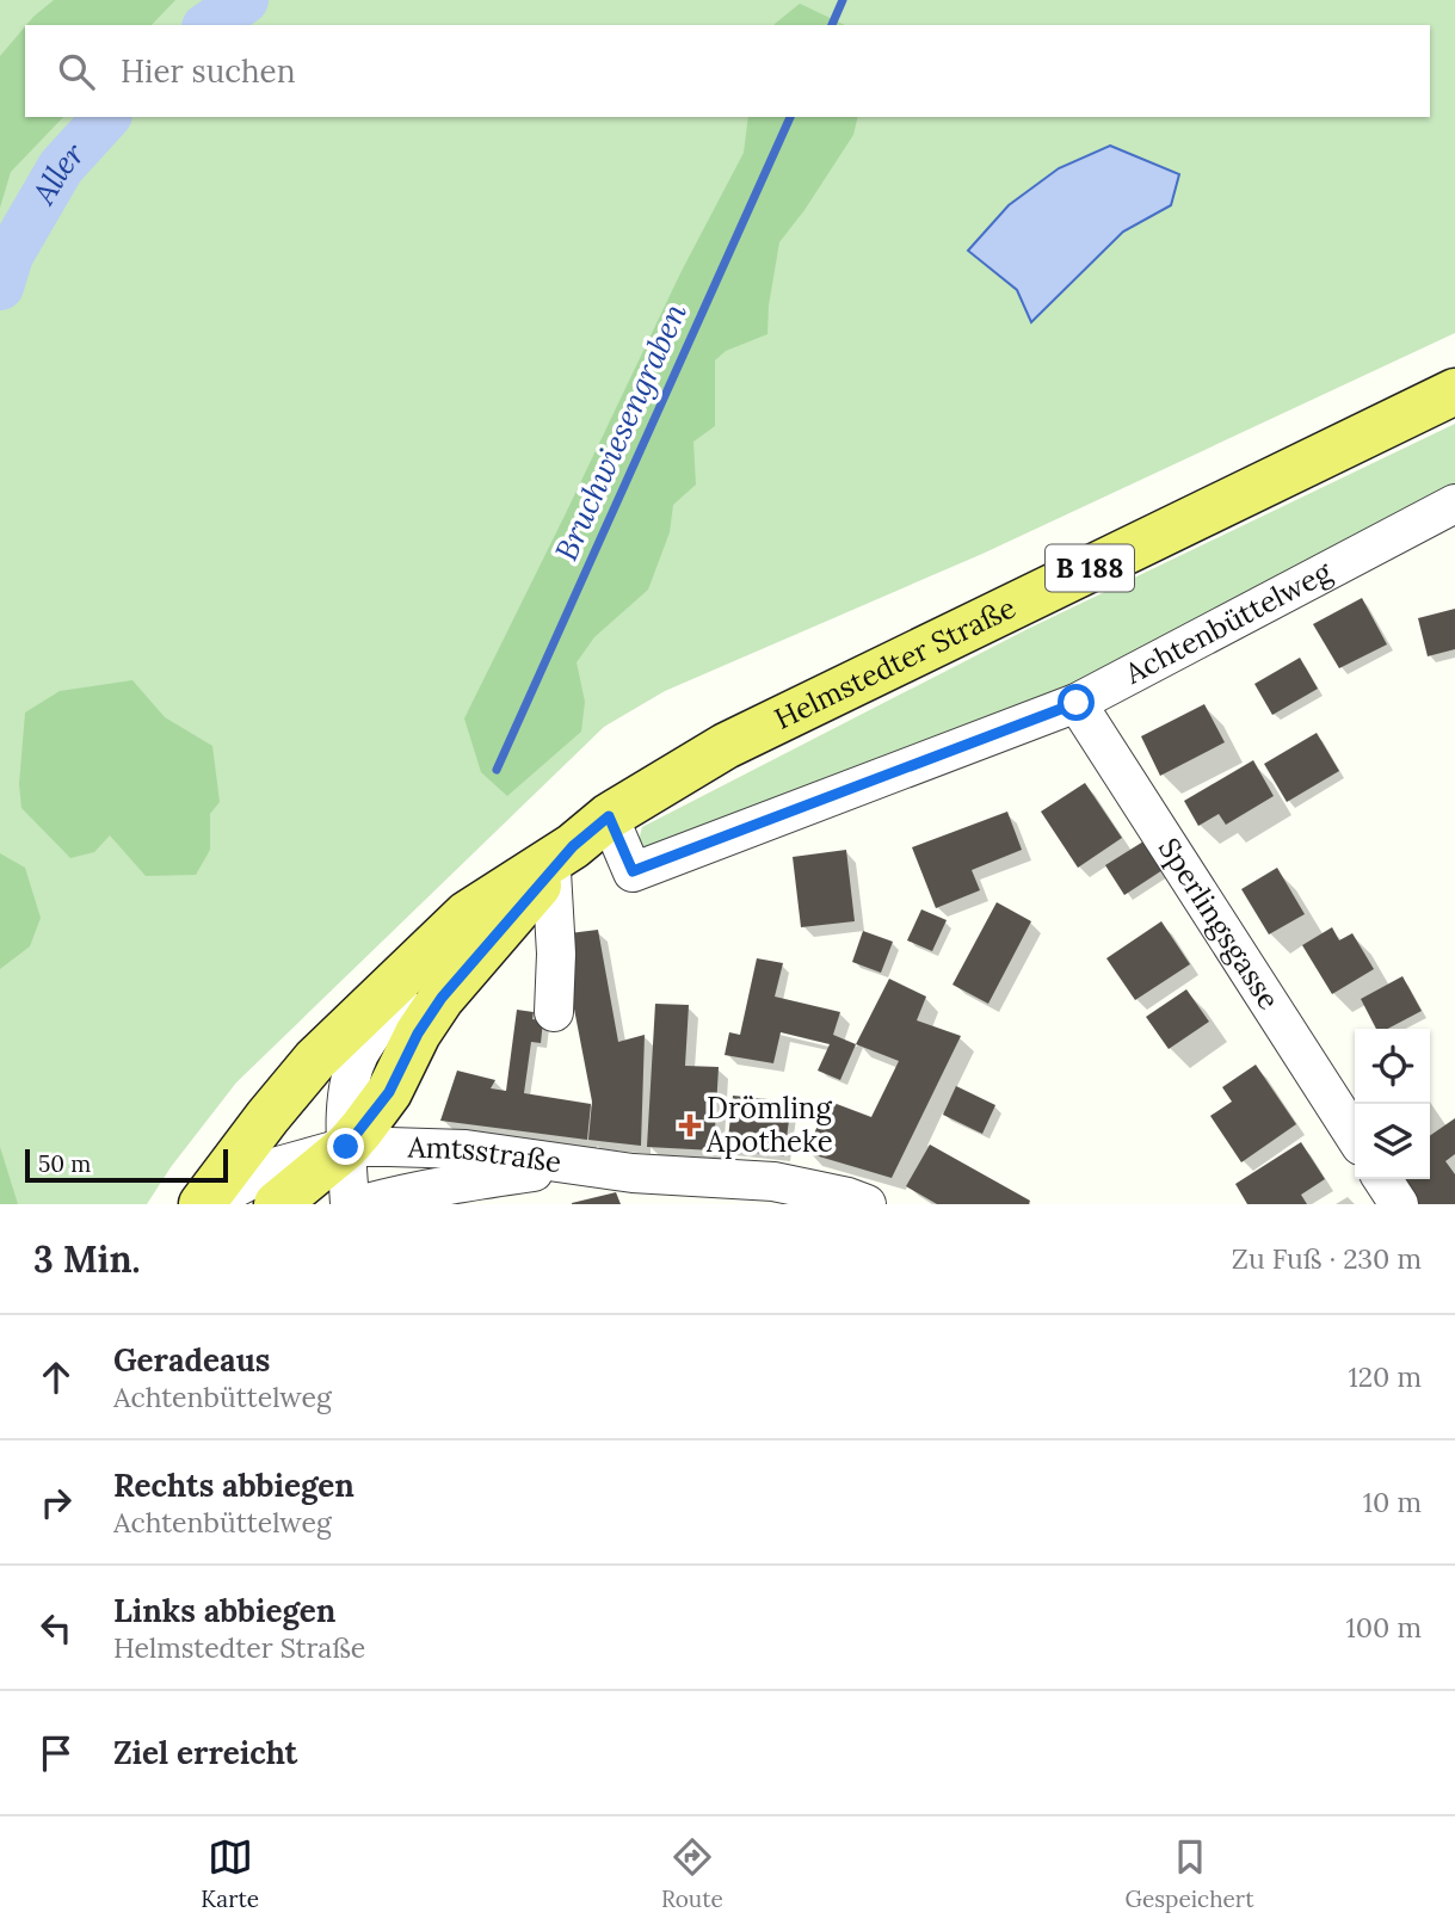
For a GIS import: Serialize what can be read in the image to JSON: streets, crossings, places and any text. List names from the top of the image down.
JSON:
{
  "streets": {
    "main road": ["B 188", "Helmstedter Straße"],
    "street": ["Achtenbüttelweg", "Sperlingsgasse", "Amtsstraße"]
  },
  "crossings": [
    ["Achtenbüttelweg", "Helmstedter Straße"],
    ["Achtenbüttelweg", "Sperlingsgasse"],
    ["Helmstedter Straße", "Amtsstraße"]
  ],
  "water": ["Aller", "Bruchwiesengraben"],
  "places": {
    "health": ["Drömling Apotheke"]
  },
  "scale_bar": "50 m",
  "page": {
    "search": "Hier suchen",
    "scale": "50 m",
    "heading": ["3 Min.", "Zu Fuß · 230 m"],
    "list": [
      ["Geradeaus", "Achtenbüttelweg", "120 m"],
      ["Rechts abbiegen", "Achtenbüttelweg", "10 m"],
      ["Links abbiegen", "Helmstedter Straße", "100 m"],
      "Ziel erreicht"
    ],
    "nav": ["Karte", "Route", "Gespeichert"]
  }
}
